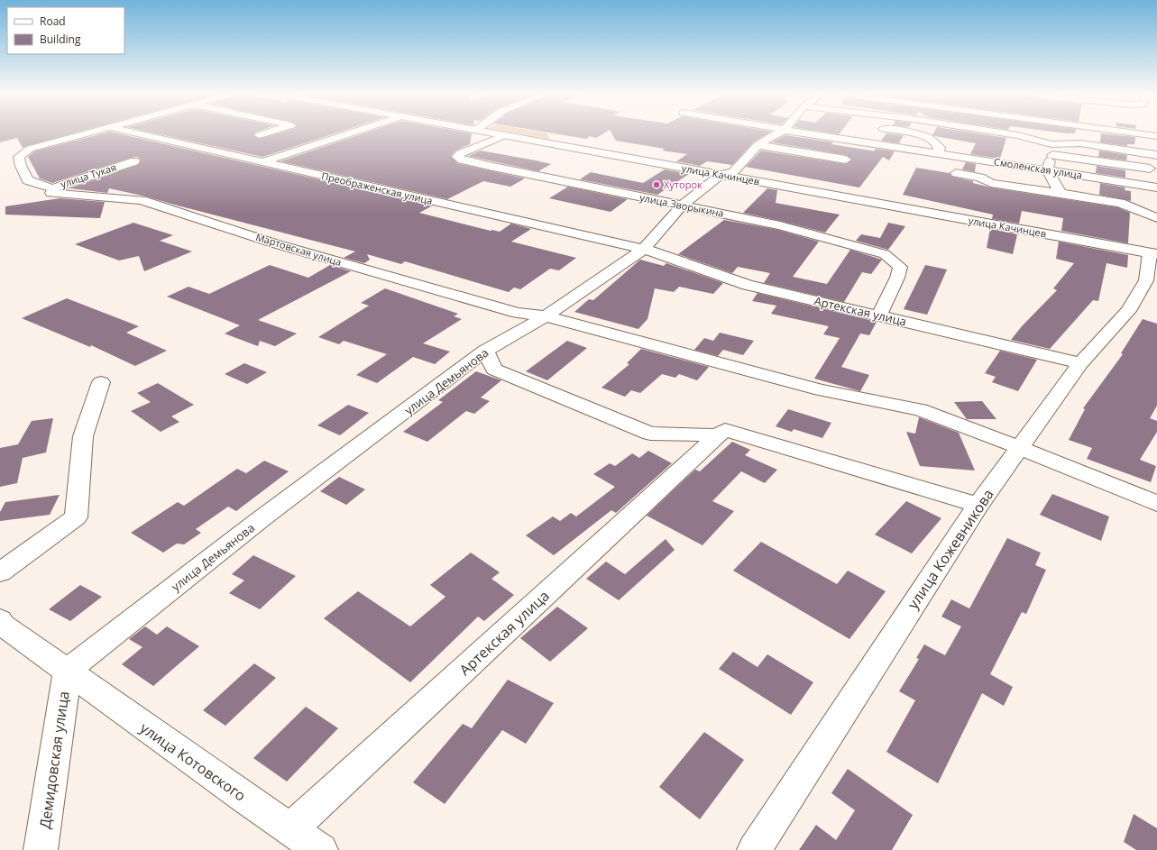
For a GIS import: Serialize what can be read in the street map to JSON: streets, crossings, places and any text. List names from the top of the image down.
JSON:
{
  "streets": {
    "street": [
      "Смоленская улица",
      "улица Качинцев",
      "улица Тукая",
      "Преображенская улица",
      "улица Зворыкина",
      "Мартовская улица",
      "Артекская улица",
      "улица Демьянова",
      "улица Кожевникова",
      "Демидовская улица",
      "улица Котовского"
    ]
  },
  "crossings": [
    ["улица Качинцев", "улица Зворыкина"],
    ["улица Качинцев", "улица Демьянова"],
    ["улица Качинцев", "улица Кожевникова"],
    ["Преображенская улица", "Артекская улица"],
    ["Преображенская улица", "улица Демьянова"],
    ["улица Зворыкина", "Артекская улица"],
    ["улица Зворыкина", "улица Демьянова"],
    ["Мартовская улица", "улица Демьянова"],
    ["Мартовская улица", "улица Кожевникова"],
    ["Артекская улица", "улица Демьянова"],
    ["Артекская улица", "улица Кожевникова"],
    ["Артекская улица", "улица Котовского"],
    ["улица Демьянова", "Демидовская улица"],
    ["улица Демьянова", "улица Котовского"],
    ["Демидовская улица", "улица Котовского"]
  ],
  "places": ["Хуторок"],
  "legend": ["Road", "Building"]
}
